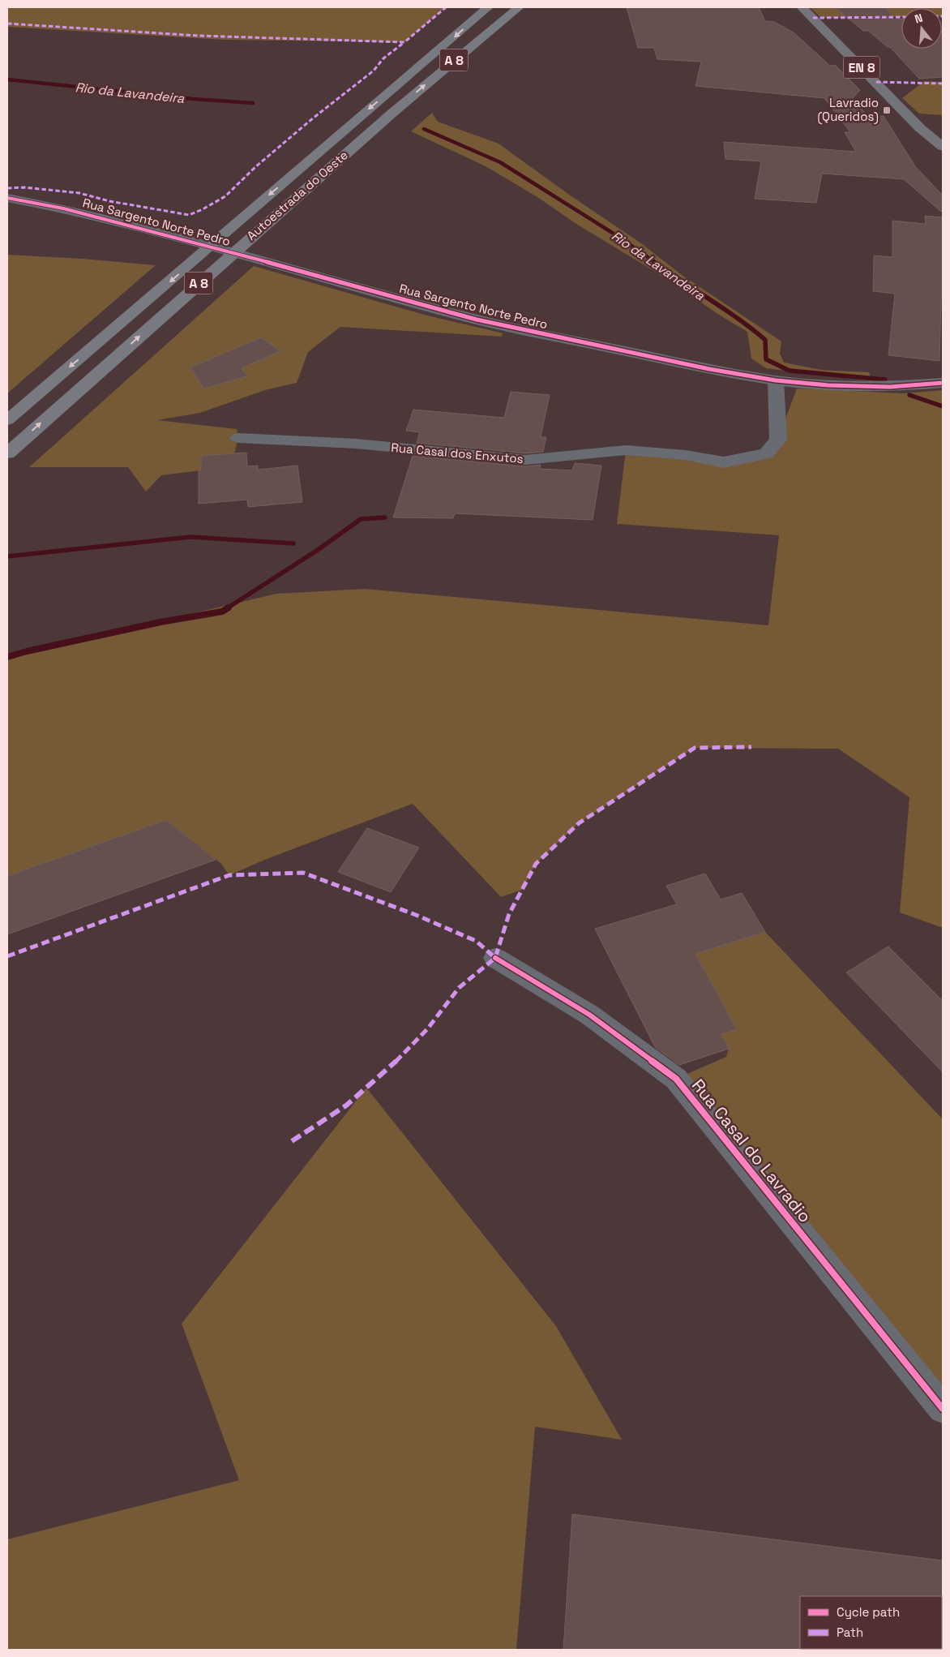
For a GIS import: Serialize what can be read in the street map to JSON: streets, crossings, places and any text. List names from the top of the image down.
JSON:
{
  "streets": {
    "highway": ["A 8", "Autoestrada do Oeste"],
    "main road": ["EN 8"],
    "street": ["Rua Sargento Norte Pedro", "Rua Casal dos Enxutos", "Rua Casal do Lavradio"]
  },
  "crossings": [
    ["Rua Sargento Norte Pedro", "Rua Casal dos Enxutos"]
  ],
  "water": ["Rio da Lavandeira"],
  "places": {
    "transit": ["Lavradio (Queridos)"]
  },
  "legend": ["Cycle path", "Path"],
  "north": "top"
}
